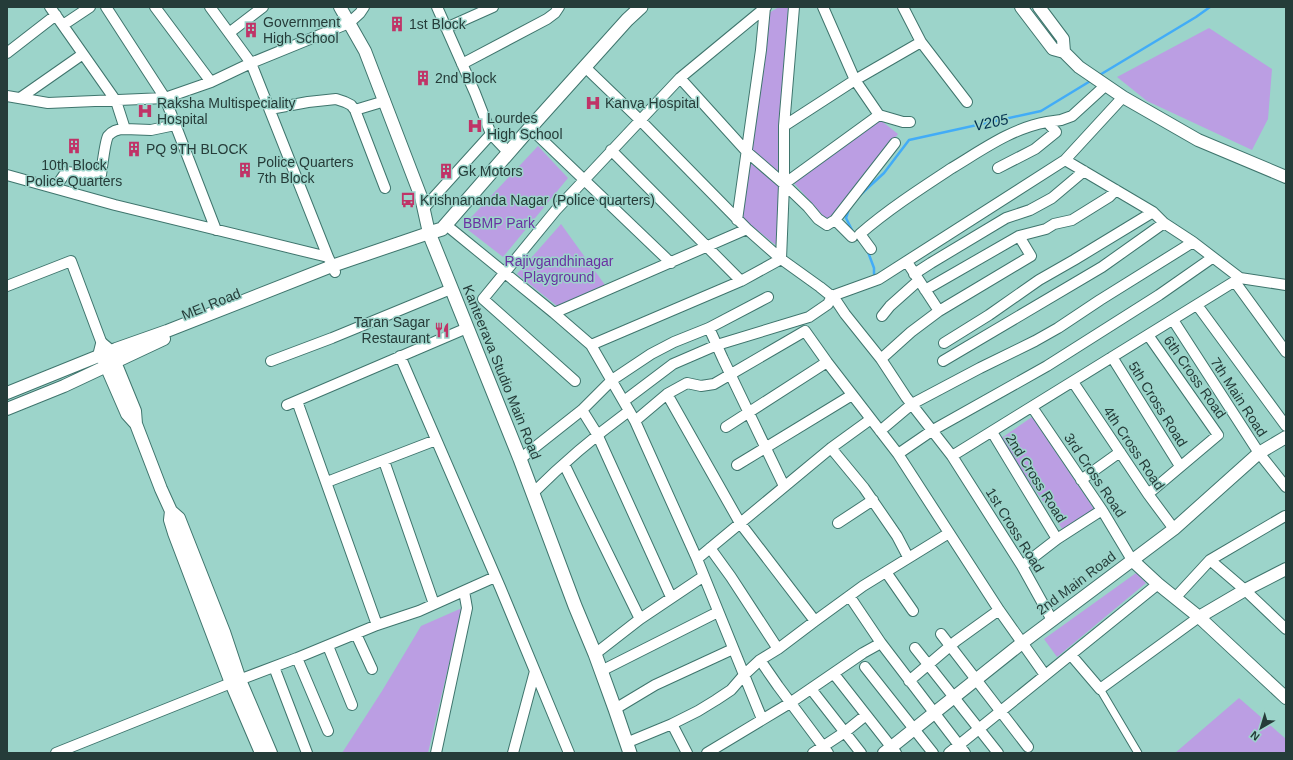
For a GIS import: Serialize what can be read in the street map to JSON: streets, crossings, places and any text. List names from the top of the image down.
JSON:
{
  "streets": {
    "main road": ["Kanteerava Studio Main Road"],
    "street": [
      "MEI Road",
      "6th Cross Road",
      "7th Main Road",
      "5th Cross Road",
      "4th Cross Road",
      "3rd Cross Road",
      "2nd Cross Road",
      "1st Cross Road",
      "2nd Main Road"
    ]
  },
  "crossings": [
    ["MEI Road", "Kanteerava Studio Main Road"],
    ["6th Cross Road", "5th Cross Road"],
    ["7th Main Road", "2nd Main Road"],
    ["4th Cross Road", "2nd Main Road"],
    ["3rd Cross Road", "2nd Main Road"],
    ["1st Cross Road", "2nd Main Road"]
  ],
  "water": ["V205"],
  "parks": ["BBMP Park", "Rajivgandhinagar Playground"],
  "places": {
    "building": [
      "1st Block",
      "Government High School",
      "2nd Block",
      "10th Block Police Quarters",
      "PQ 9TH BLOCK",
      "Police Quarters 7th Block",
      "Gk Motors"
    ],
    "hospital": ["Kanva Hospital", "Raksha Multispeciality Hospital", "Lourdes High School"],
    "bus stop": ["Krishnananda Nagar (Police quarters)"],
    "restaurant": ["Taran Sagar Restaurant"]
  },
  "north": "bottom left"
}
